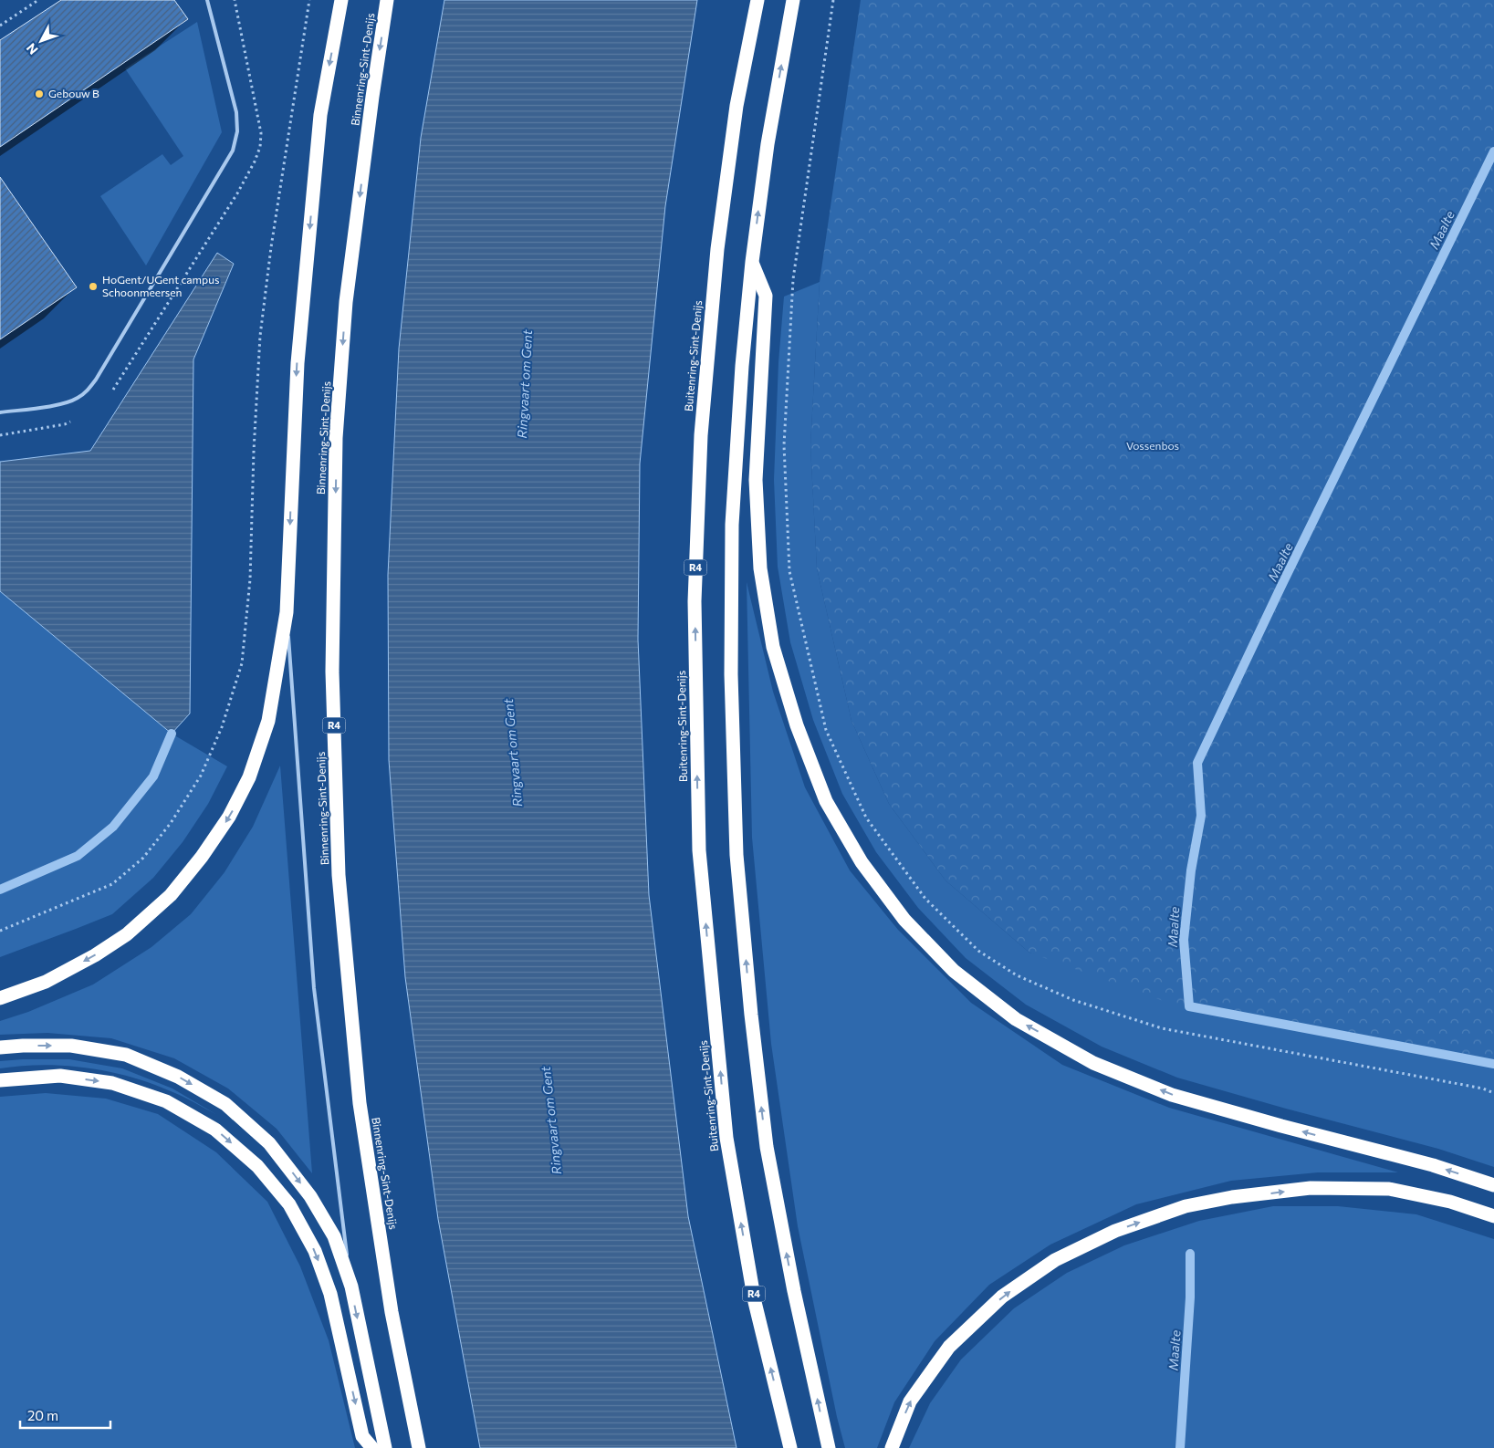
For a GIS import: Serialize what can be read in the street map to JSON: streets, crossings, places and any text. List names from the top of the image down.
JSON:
{
  "streets": {
    "highway": ["Binnenring-Sint-Denijs", "Buitenring-Sint-Denijs", "R4"]
  },
  "water": ["Maalte", "Ringvaart om Gent"],
  "parks": ["Vossenbos"],
  "places": ["Gebouw B", "HoGent/UGent campus Schoonmeersen"],
  "scale_bar": "20 m",
  "north": "bottom left"
}
